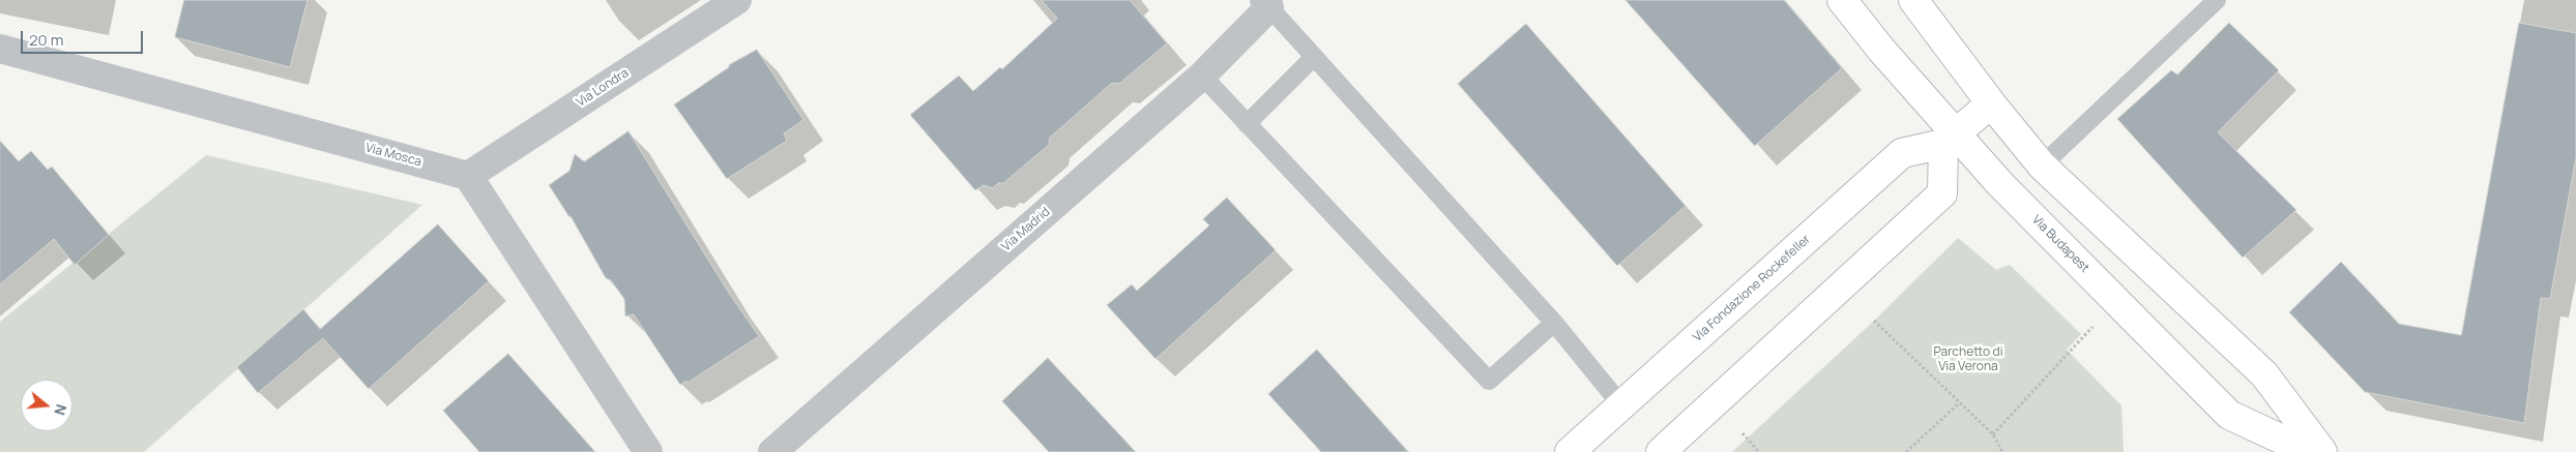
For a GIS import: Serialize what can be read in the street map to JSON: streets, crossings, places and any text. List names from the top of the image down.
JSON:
{
  "streets": {
    "main road": ["Via Budapest", "Via Fondazione Rockefeller"],
    "street": ["Via Londra", "Via Mosca", "Via Madrid"]
  },
  "crossings": [
    ["Via Londra", "Via Mosca"],
    ["Via Budapest", "Via Fondazione Rockefeller"]
  ],
  "parks": ["Parchetto di Via Verona"],
  "scale_bar": "20 m",
  "north": "right"
}
